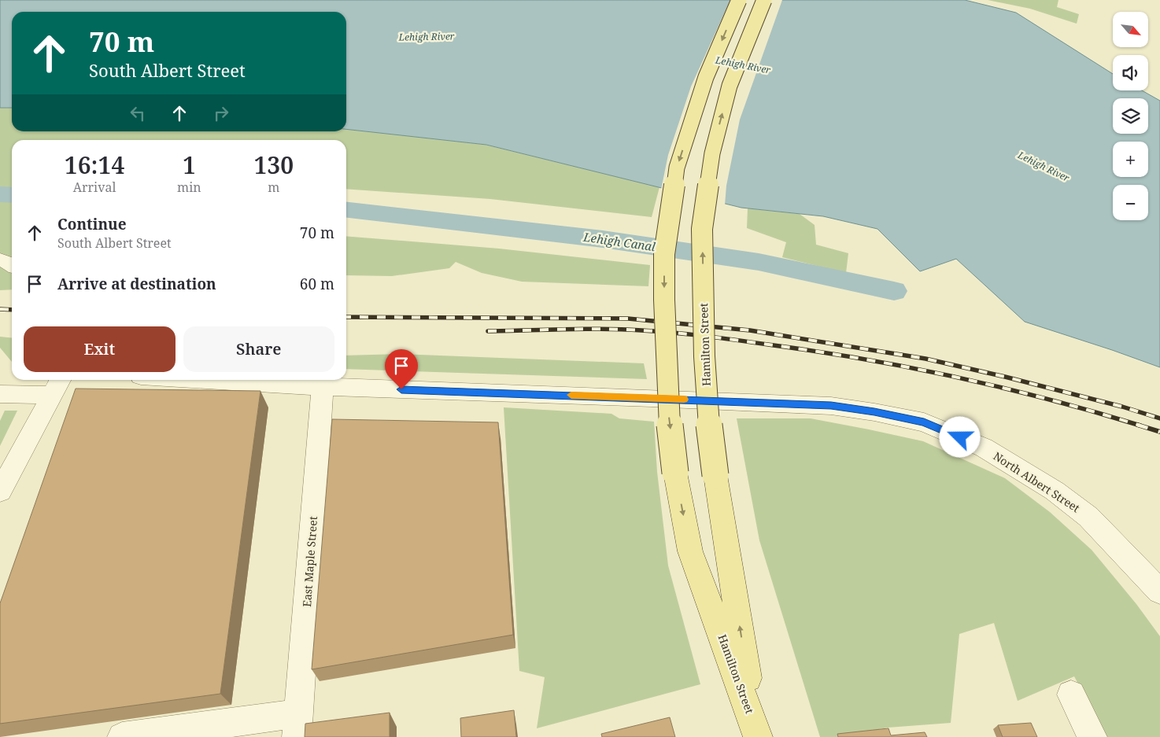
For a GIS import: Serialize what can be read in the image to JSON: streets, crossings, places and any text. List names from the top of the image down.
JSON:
{
  "streets": {
    "main road": ["Hamilton Street"],
    "street": ["North Albert Street", "East Maple Street"]
  },
  "crossings": [
    ["North Albert Street", "East Maple Street"]
  ],
  "water": ["Lehigh River", "Lehigh Canal"],
  "north": "bottom right",
  "page": {
    "map_buttons": ["+", "−"],
    "turn": ["70 m", "South Albert Street"],
    "eta": [
      "16:14",
      "Arrival",
      "1",
      "min",
      "130",
      "m"
    ],
    "list": [
      {
        "name": "Continue",
        "note": "South Albert Street",
        "value": "70 m"
      },
      {
        "name": "Arrive at destination",
        "value": "60 m"
      }
    ],
    "buttons": ["Exit", "Share"]
  }
}
